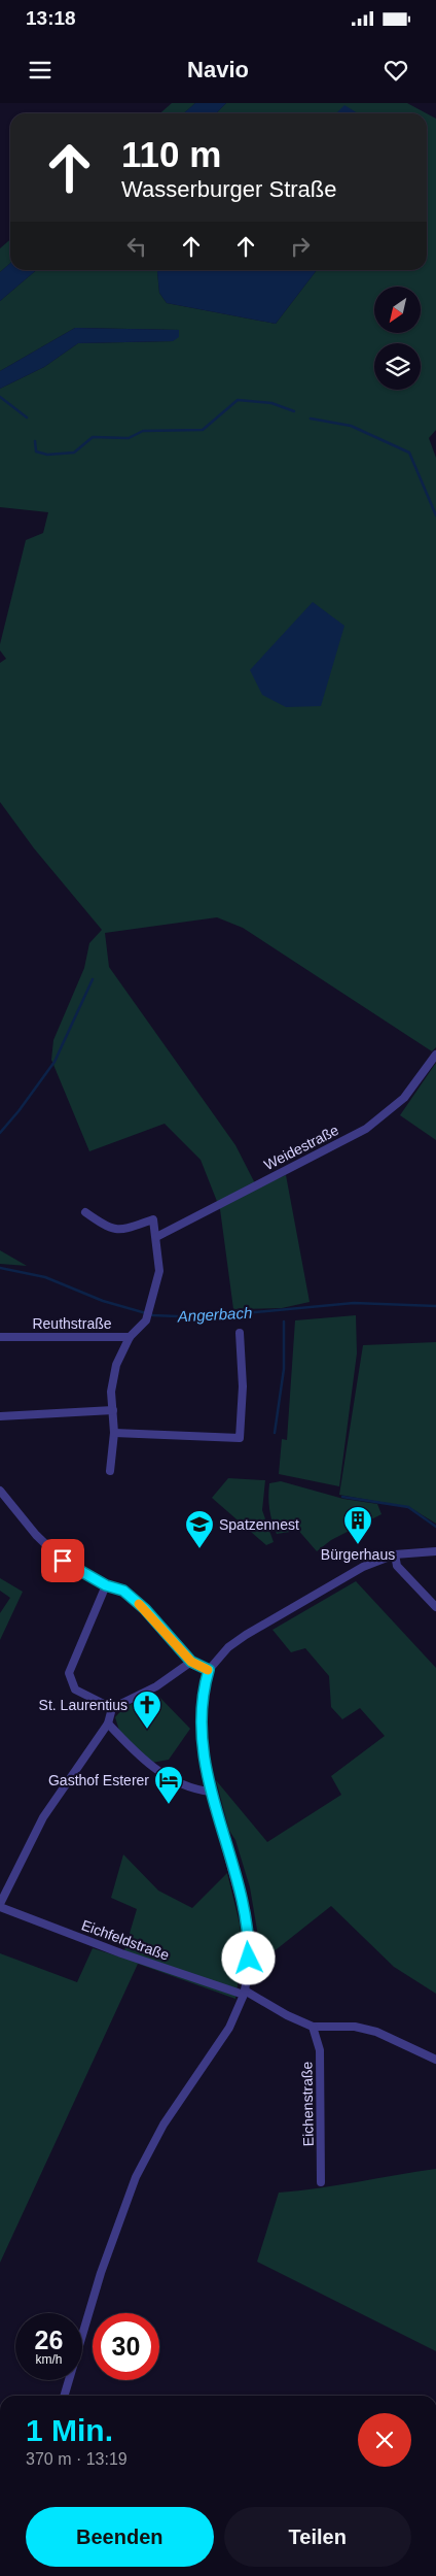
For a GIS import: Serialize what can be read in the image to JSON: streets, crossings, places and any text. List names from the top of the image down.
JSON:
{
  "streets": {
    "street": [
      "Weidestraße",
      "Reuthstraße",
      "Eichfeldstraße",
      "Eichenstraße"
    ]
  },
  "crossings": [
    ["Weidestraße", "Reuthstraße"],
    ["Eichfeldstraße", "Eichenstraße"]
  ],
  "water": ["Angerbach"],
  "places": {
    "building": ["Bürgerhaus"],
    "school or university": ["Spatzennest"],
    "church": ["St. Laurentius"],
    "hotel": ["Gasthof Esterer"]
  },
  "north": "bottom left",
  "page": {
    "status": "13:18",
    "header": "Navio",
    "turn": ["110 m", "Wasserburger Straße"],
    "speed": "26 km/h",
    "limit": "30",
    "heading": ["1 Min.", "370 m · 13:19"],
    "buttons": ["Beenden", "Teilen"]
  }
}
